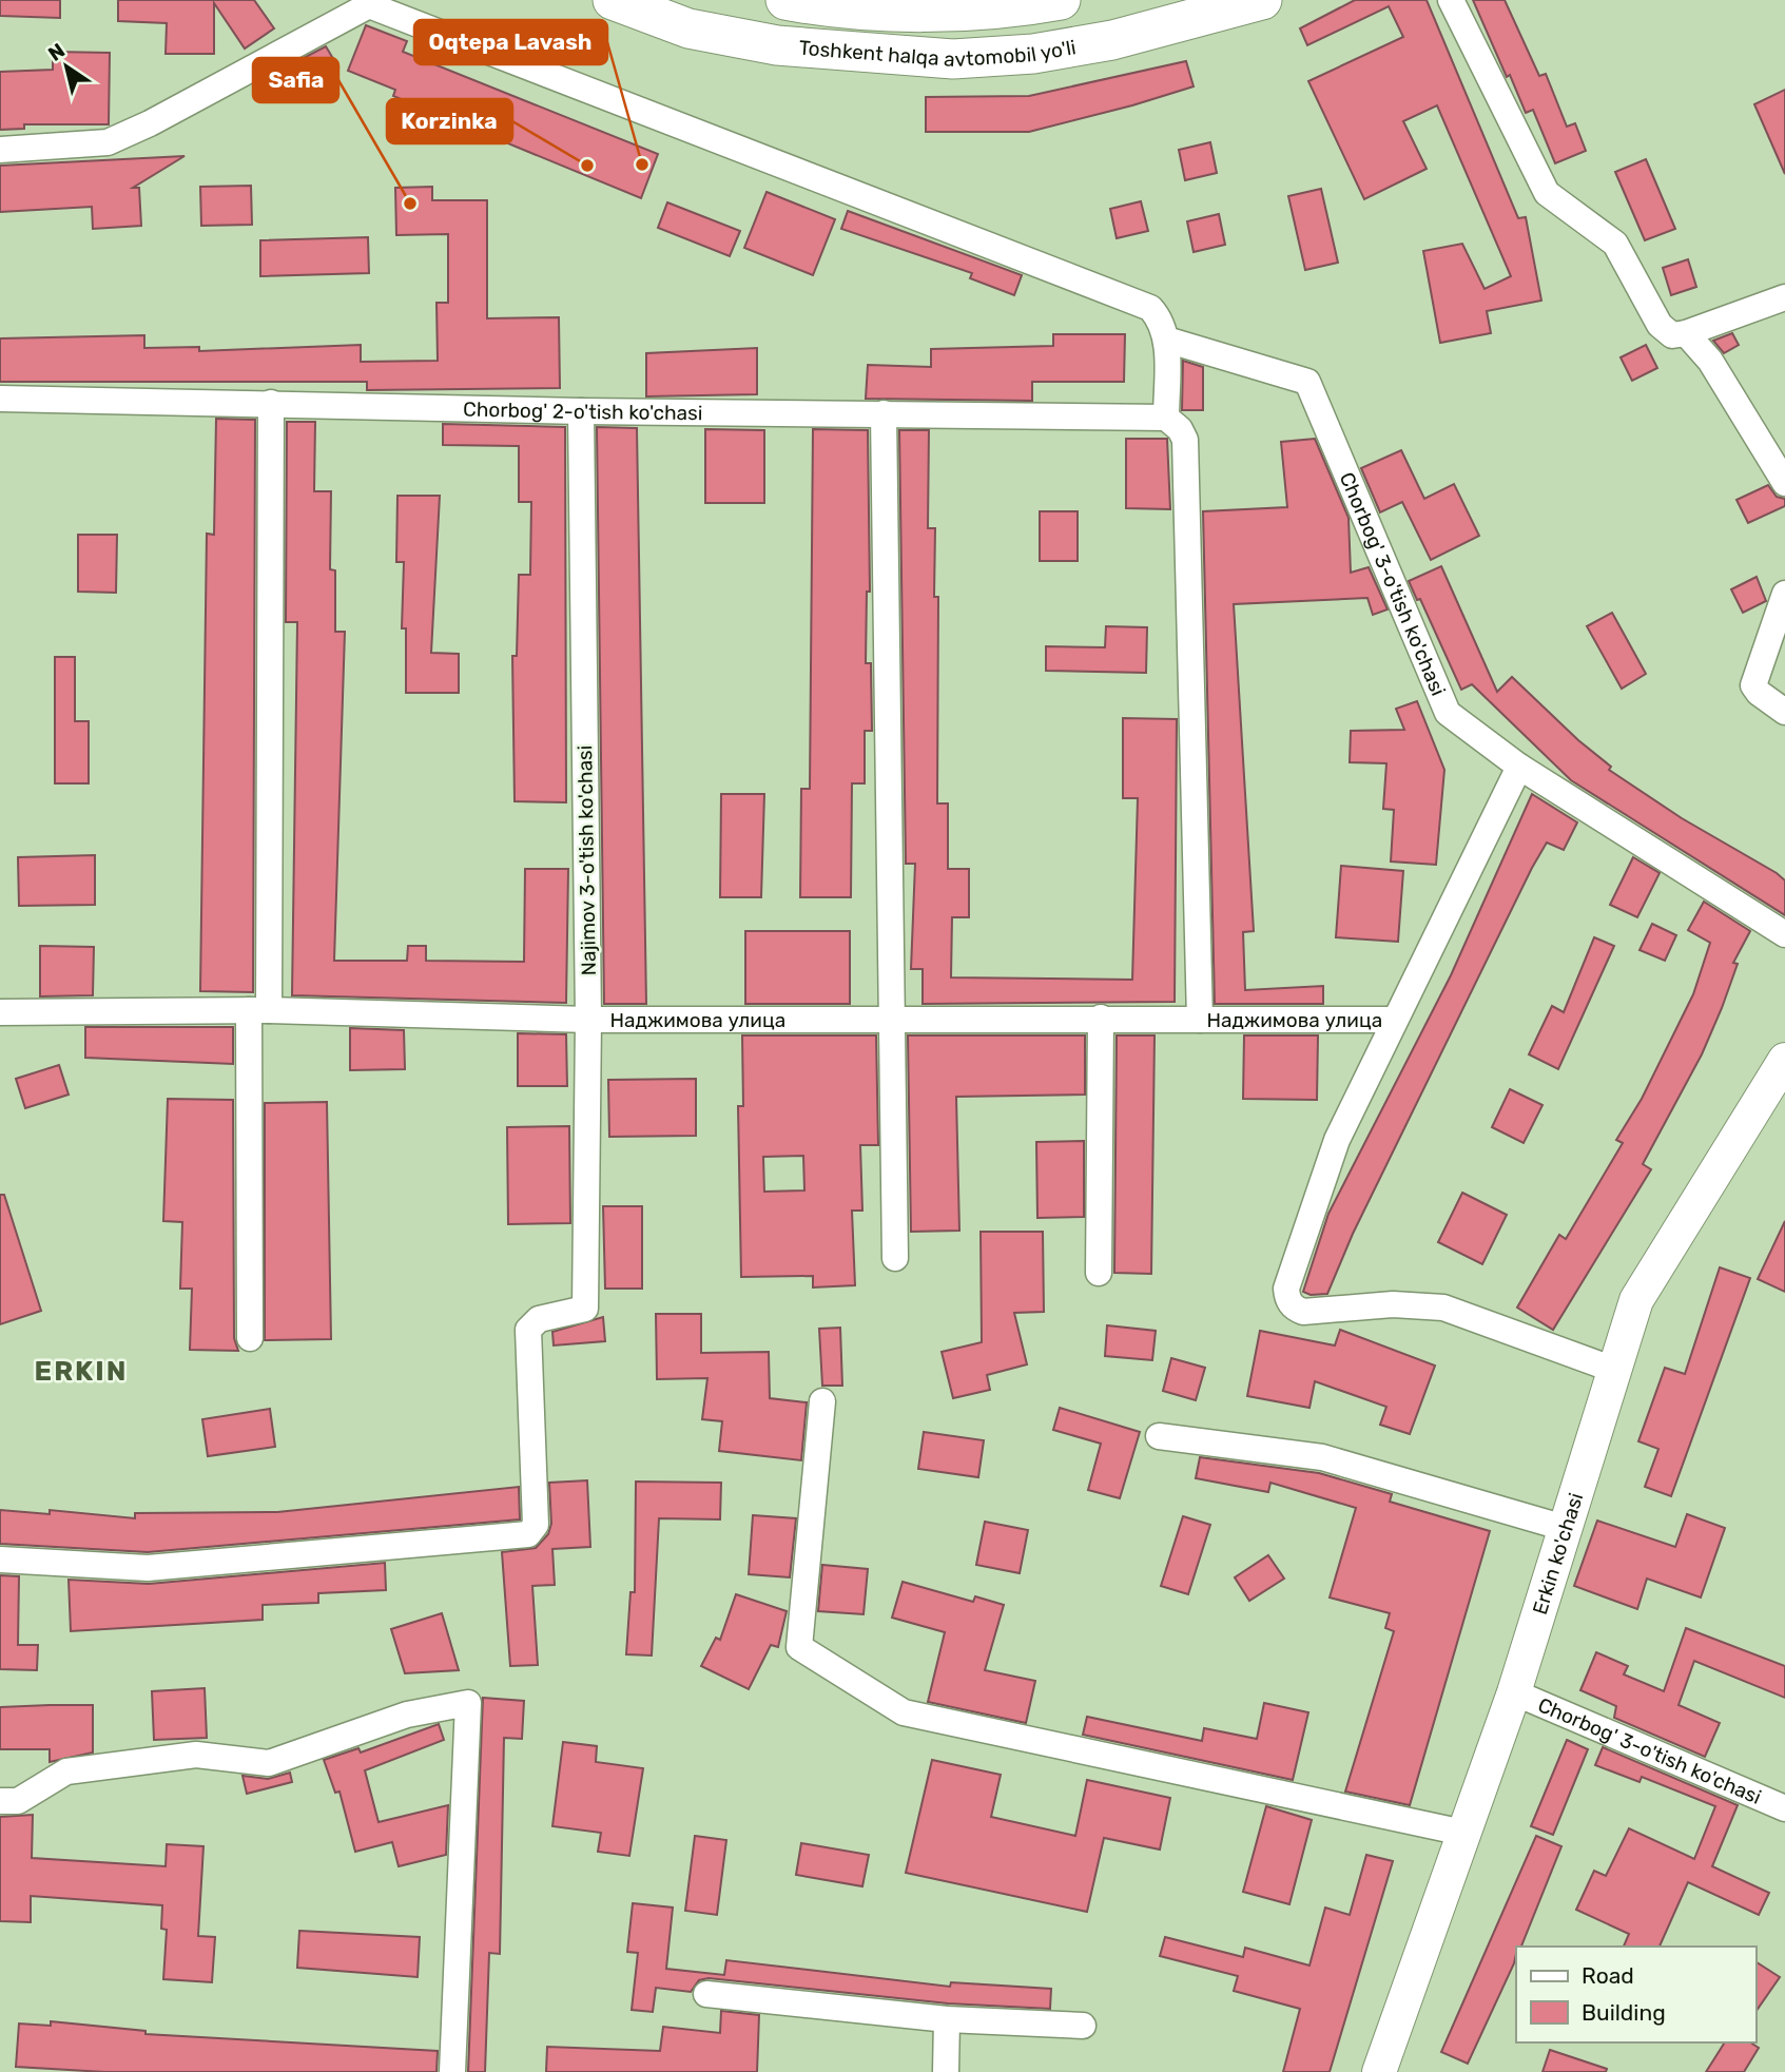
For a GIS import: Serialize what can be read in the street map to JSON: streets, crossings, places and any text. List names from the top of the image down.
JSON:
{
  "streets": {
    "highway": ["Toshkent halqa avtomobil yo'li"],
    "main road": ["Erkin ko'chasi"],
    "street": [
      "Chorbog' 2-o'tish ko'chasi",
      "Chorbog' 3-o'tish ko'chasi",
      "Najimov 3-o'tish ko'chasi",
      "Наджимова улица"
    ]
  },
  "crossings": [
    ["Chorbog' 2-o'tish ko'chasi", "Najimov 3-o'tish ko'chasi"],
    ["Chorbog' 3-o'tish ko'chasi", "Erkin ko'chasi"],
    ["Najimov 3-o'tish ko'chasi", "Наджимова улица"]
  ],
  "districts": ["ERKIN"],
  "places": ["Oqtepa Lavash", "Korzinka", "Safia"],
  "legend": ["Road", "Building"],
  "north": "top left"
}
